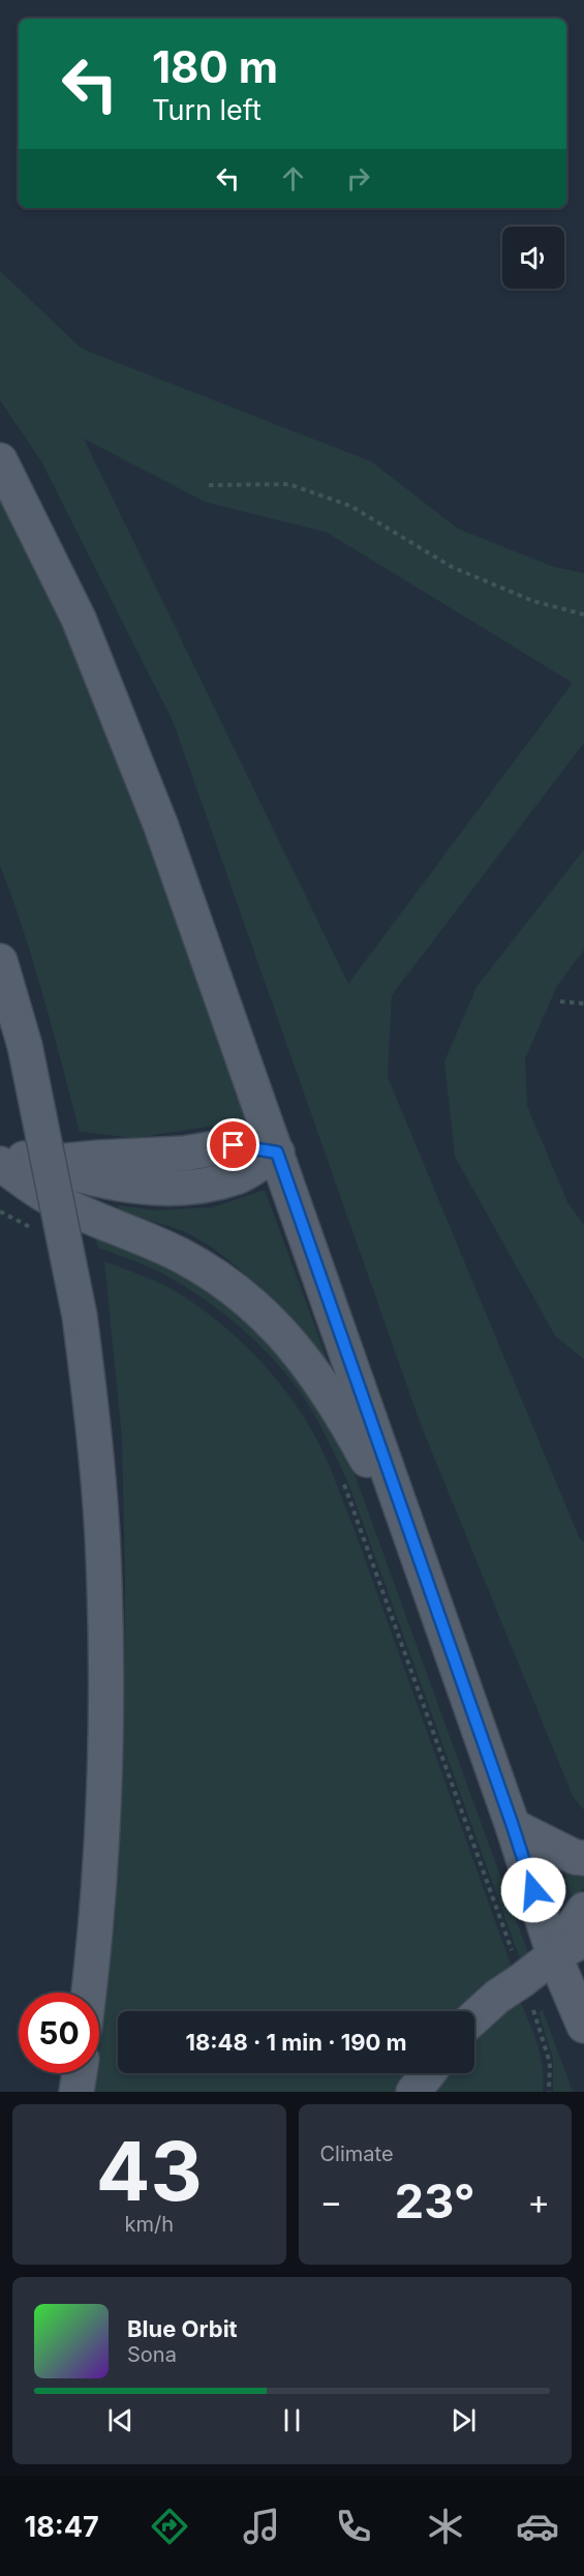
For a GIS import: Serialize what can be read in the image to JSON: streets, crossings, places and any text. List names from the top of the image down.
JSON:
{
  "page": {
    "turn": ["180 m", "Turn left"],
    "limit": "50",
    "trip": "18:48 · 1 min · 190 m",
    "tile": [
      ["43", "km/h"],
      "Climate"
    ],
    "heat": ["−", "23°", "+"],
    "song": ["Blue Orbit", "Sona"],
    "tabs": "18:47"
  }
}
